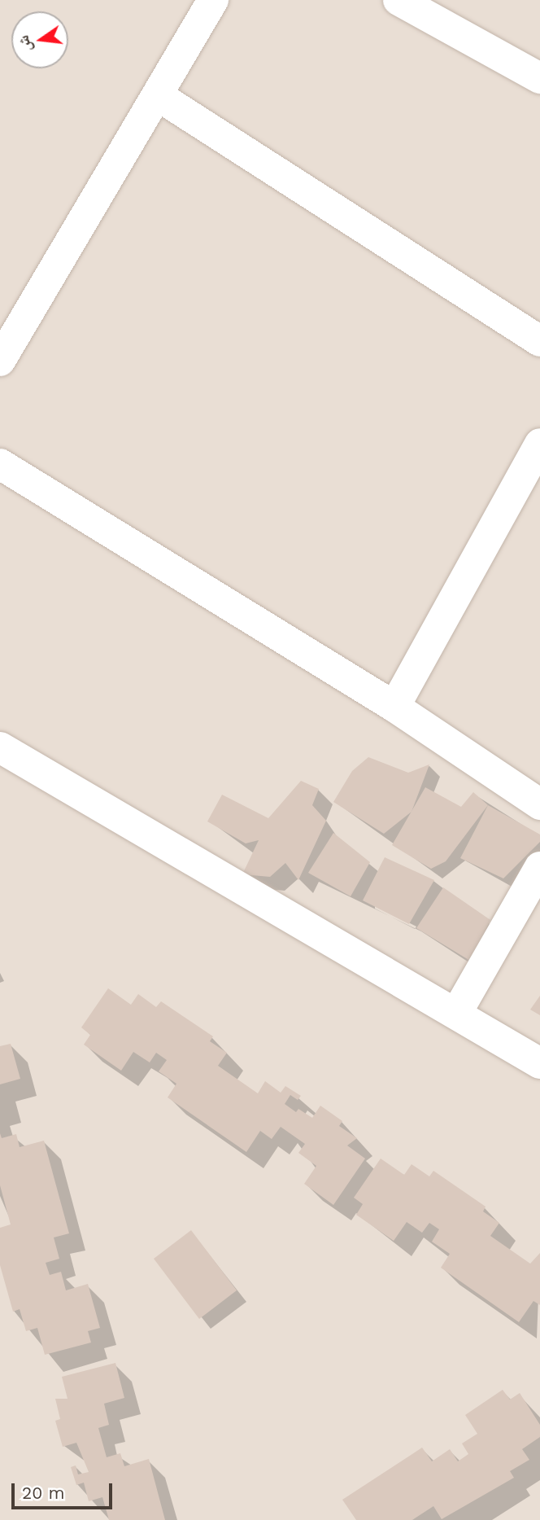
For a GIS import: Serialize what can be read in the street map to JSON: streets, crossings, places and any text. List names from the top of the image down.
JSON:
{
  "scale_bar": "20 m",
  "north": "left"
}
